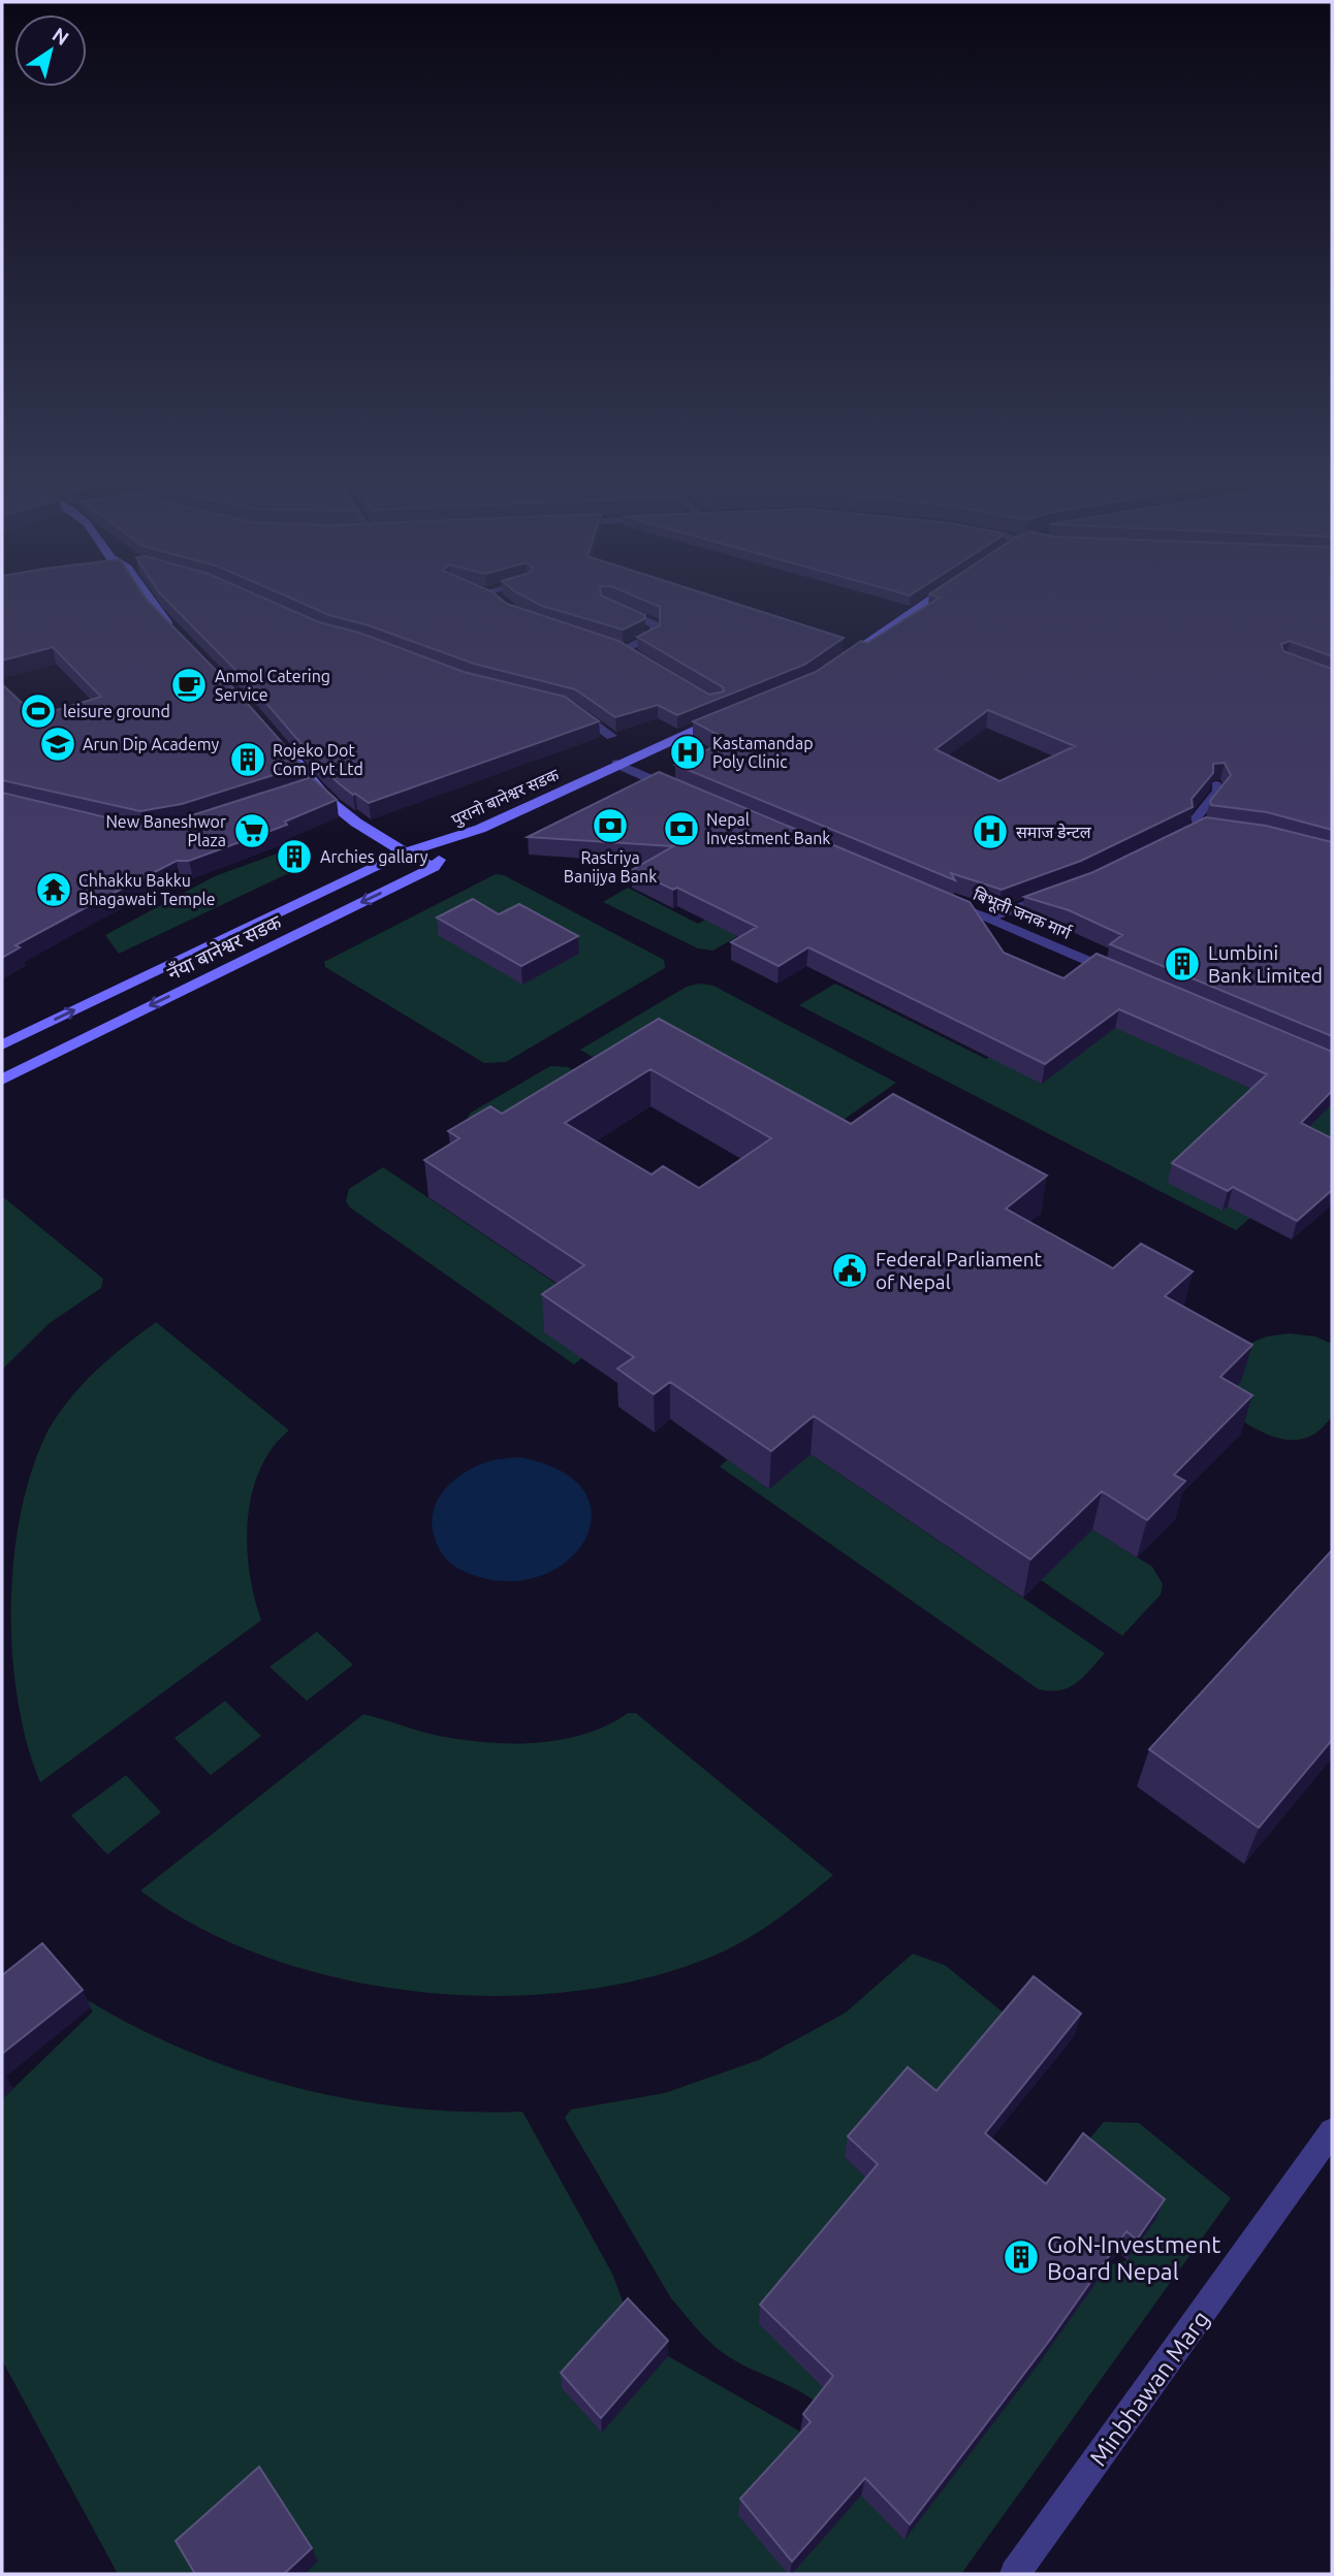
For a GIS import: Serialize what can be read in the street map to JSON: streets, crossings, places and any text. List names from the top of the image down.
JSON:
{
  "streets": {
    "main road": ["पुरानो बानेश्वर सडक", "नँया बानेश्वर सडक"],
    "street": ["बिभूती जनक मार्ग", "Minbhawan Marg"]
  },
  "crossings": [
    ["पुरानो बानेश्वर सडक", "नँया बानेश्वर सडक"]
  ],
  "places": {
    "cafe": ["Anmol Catering Service"],
    "sports": ["leisure ground"],
    "school or university": ["Arun Dip Academy"],
    "hospital": ["Kastamandap Poly Clinic", "समाज डेन्टल"],
    "building": [
      "Rojeko Dot Com Pvt Ltd",
      "Archies gallary",
      "Lumbini Bank Limited",
      "GoN-Investment Board Nepal"
    ],
    "bank": ["Rastriya Banijya Bank", "Nepal Investment Bank"],
    "supermarket": ["New Baneshwor Plaza"],
    "temple": ["Chhakku Bakku Bhagawati Temple"],
    "public building": ["Federal Parliament of Nepal"]
  },
  "north": "top right"
}
